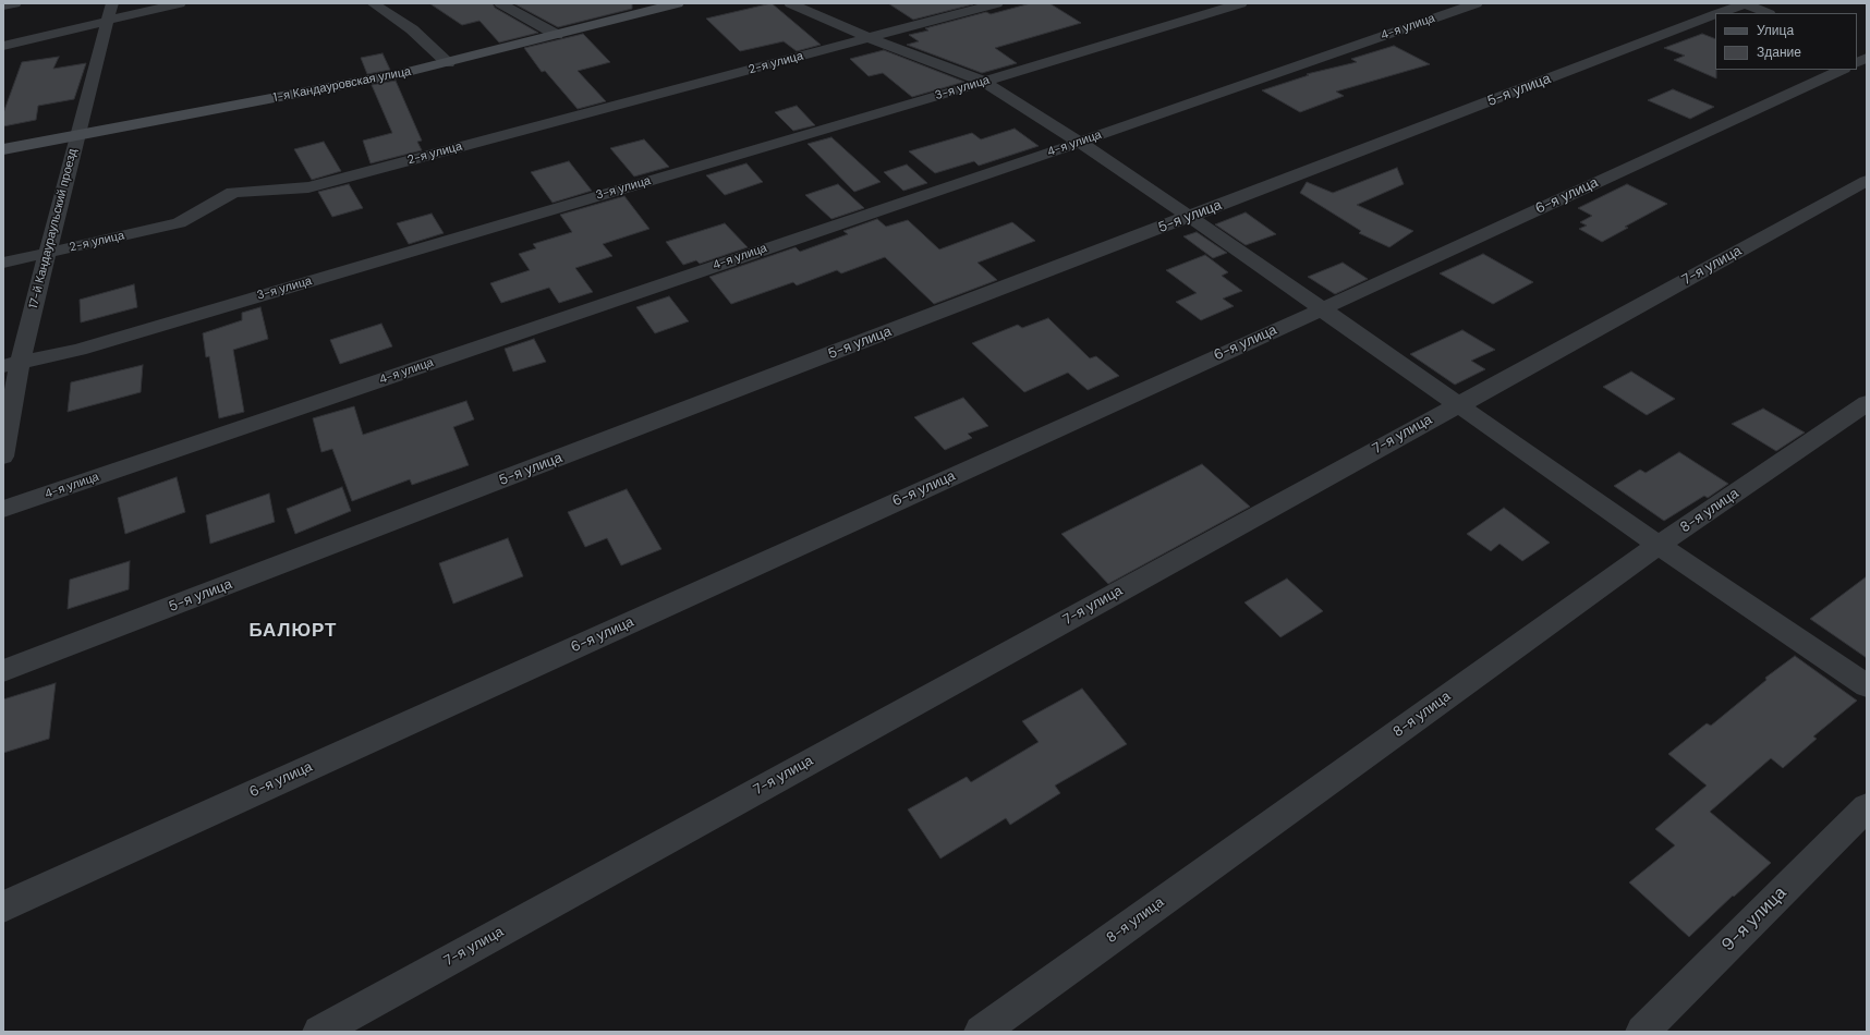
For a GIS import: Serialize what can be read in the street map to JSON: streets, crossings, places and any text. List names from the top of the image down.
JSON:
{
  "streets": {
    "street": [
      "4-я улица",
      "2-я улица",
      "1-я Кандауровская улица",
      "3-я улица",
      "5-я улица",
      "6-я улица",
      "17-й Кандаураульский проезд",
      "7-я улица",
      "8-я улица",
      "9-я улица"
    ]
  },
  "crossings": [
    ["2-я улица", "17-й Кандаураульский проезд"],
    ["1-я Кандауровская улица", "17-й Кандаураульский проезд"],
    ["3-я улица", "17-й Кандаураульский проезд"]
  ],
  "districts": ["БАЛЮРТ"],
  "legend": ["Улица", "Здание"]
}
